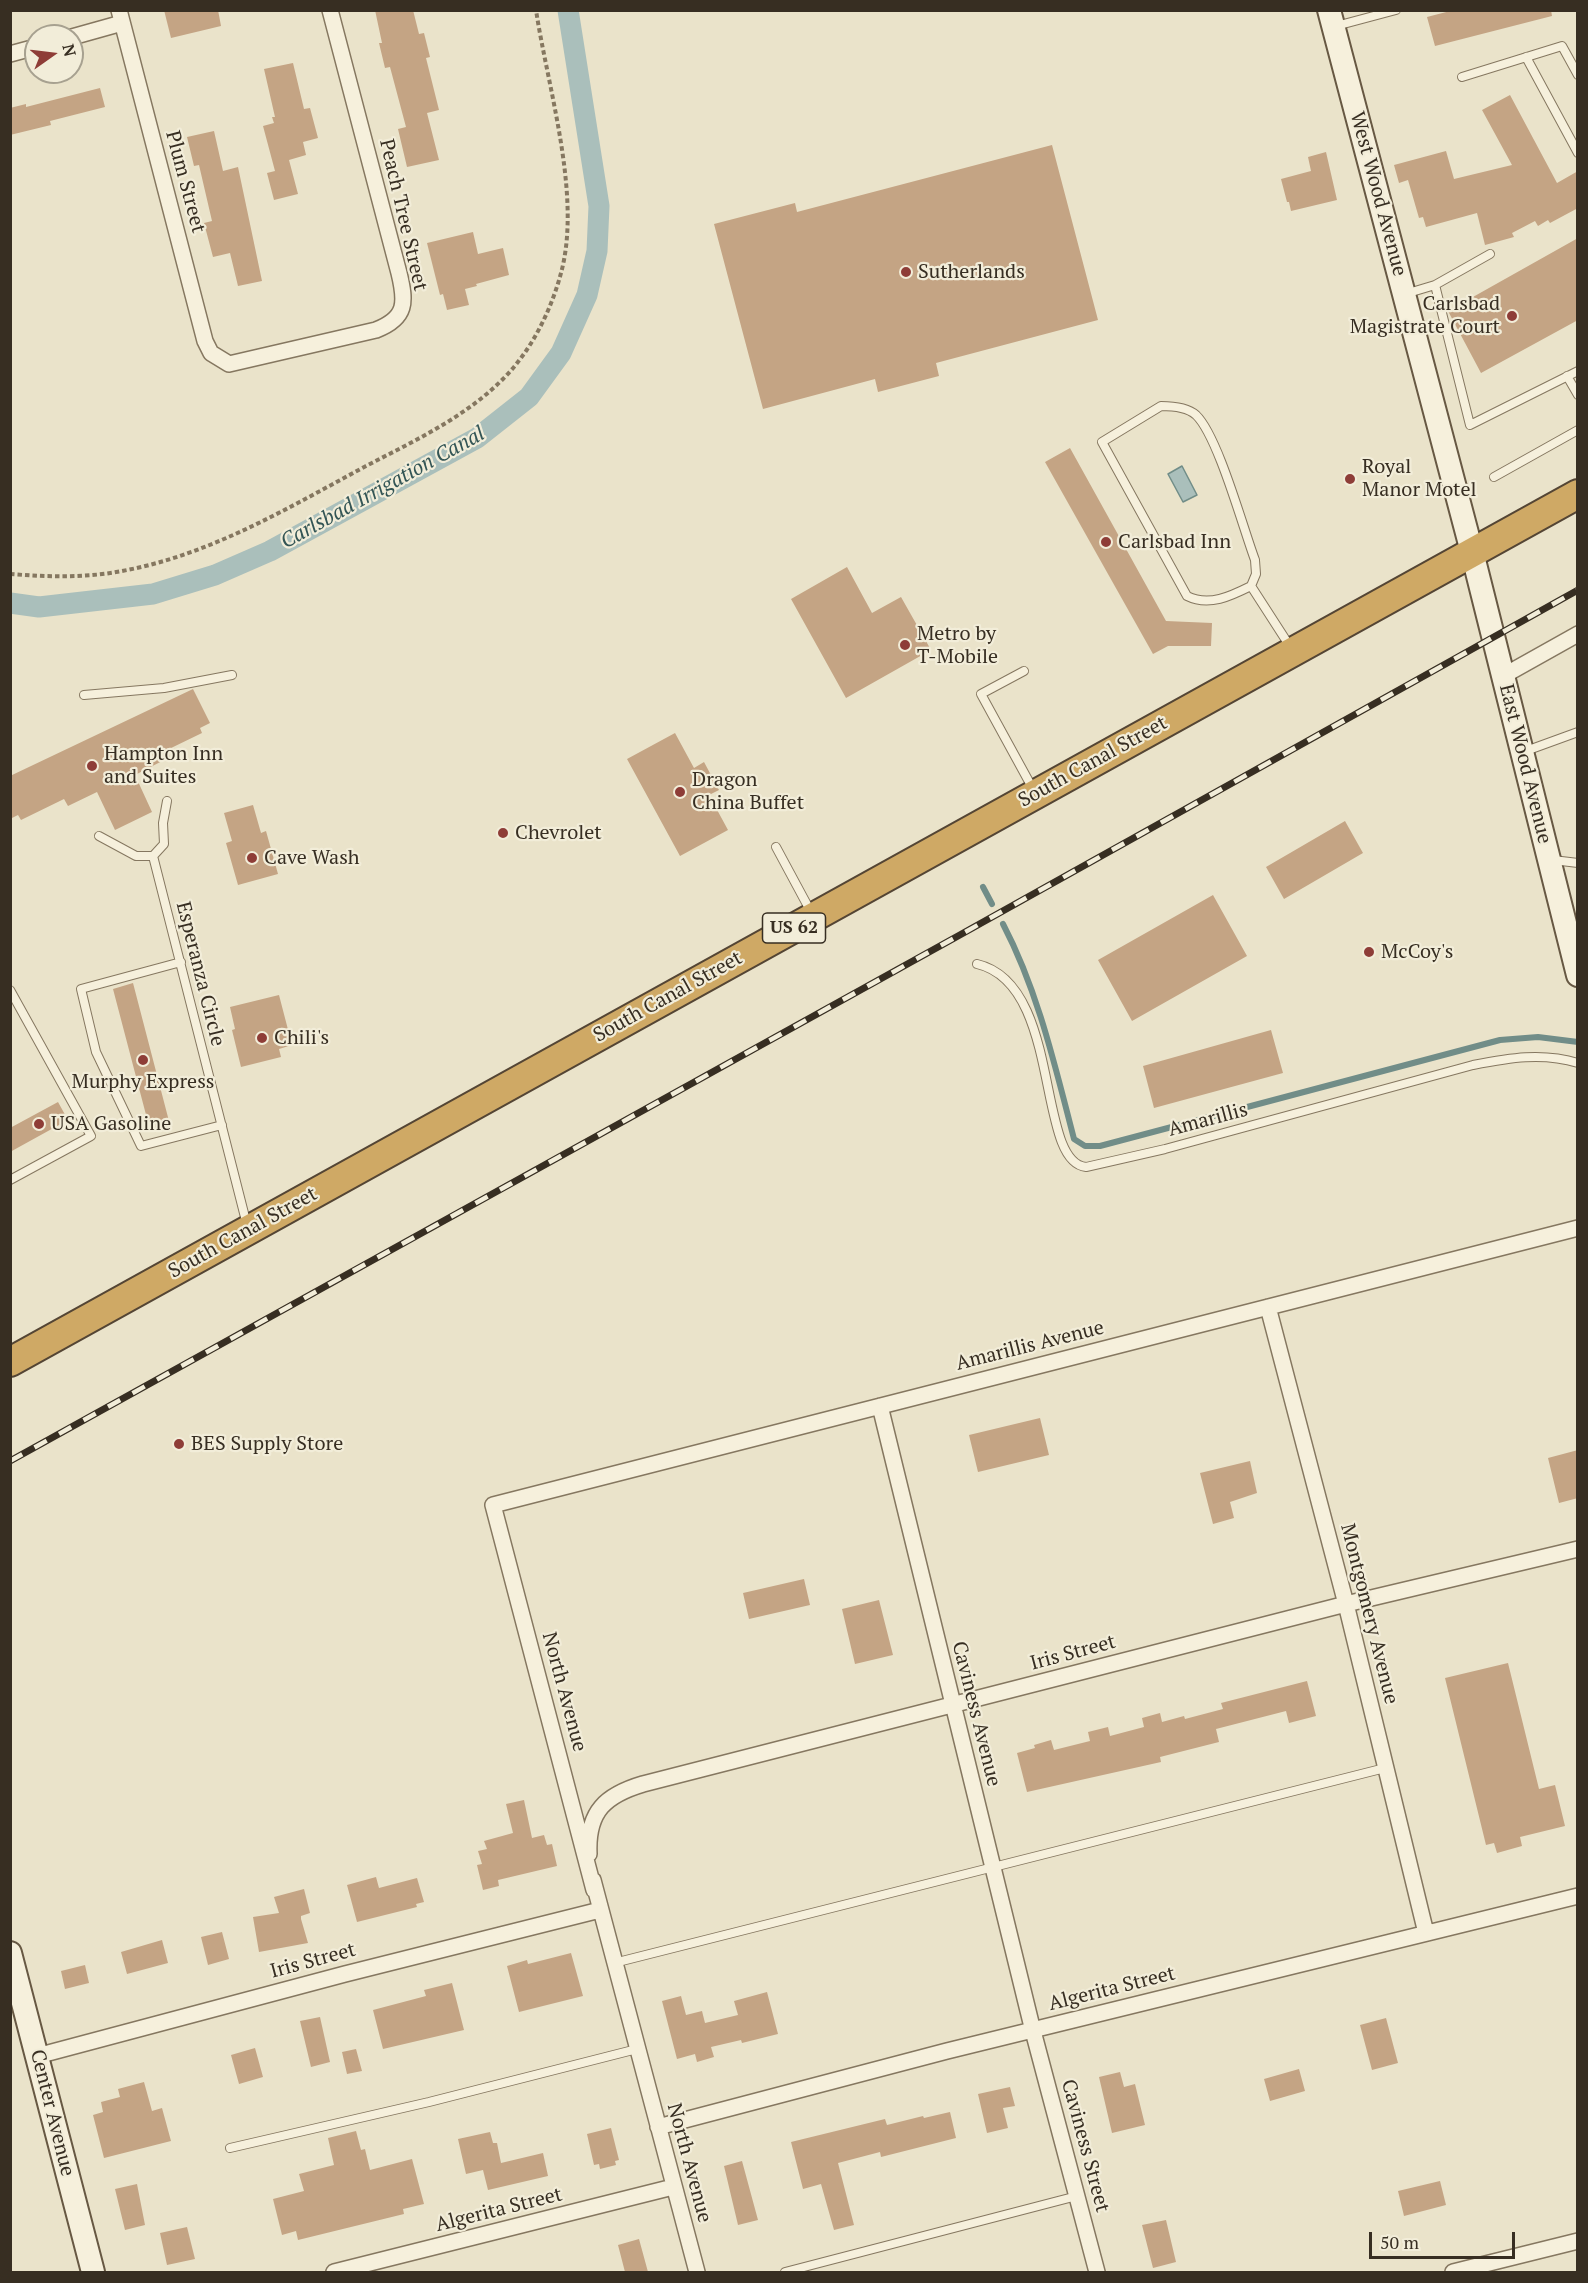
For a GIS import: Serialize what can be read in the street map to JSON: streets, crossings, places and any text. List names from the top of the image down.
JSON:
{
  "streets": {
    "highway": ["South Canal Street", "US 62"],
    "street": [
      "Plum Street",
      "West Wood Avenue",
      "Peach Tree Street",
      "East Wood Avenue",
      "Amarillis Avenue",
      "Montgomery Avenue",
      "Iris Street",
      "North Avenue",
      "Caviness Avenue",
      "Algerita Street",
      "Center Avenue",
      "Caviness Street"
    ],
    "lane": ["Esperanza Circle", "Amarillis"]
  },
  "crossings": [
    ["Plum Street", "Peach Tree Street"],
    ["West Wood Avenue", "South Canal Street"],
    ["West Wood Avenue", "East Wood Avenue"],
    ["South Canal Street", "East Wood Avenue"],
    ["South Canal Street", "Esperanza Circle"],
    ["Amarillis Avenue", "Montgomery Avenue"],
    ["Amarillis Avenue", "North Avenue"],
    ["Amarillis Avenue", "Caviness Avenue"],
    ["Montgomery Avenue", "Iris Street"],
    ["Montgomery Avenue", "Algerita Street"],
    ["Iris Street", "North Avenue"],
    ["Iris Street", "Caviness Avenue"],
    ["Iris Street", "Center Avenue"],
    ["North Avenue", "Algerita Street"],
    ["Caviness Avenue", "Algerita Street"],
    ["Caviness Avenue", "Caviness Street"],
    ["Algerita Street", "Caviness Street"]
  ],
  "water": ["Carlsbad Irrigation Canal"],
  "places": [
    "Sutherlands",
    "Carlsbad Magistrate Court",
    "Royal Manor Motel",
    "Carlsbad Inn",
    "Metro by T-Mobile",
    "Hampton Inn and Suites",
    "Dragon China Buffet",
    "Chevrolet",
    "Cave Wash",
    "McCoy's",
    "Chili's",
    "Murphy Express",
    "USA Gasoline",
    "BES Supply Store"
  ],
  "scale_bar": "50 m",
  "north": "right"
}
